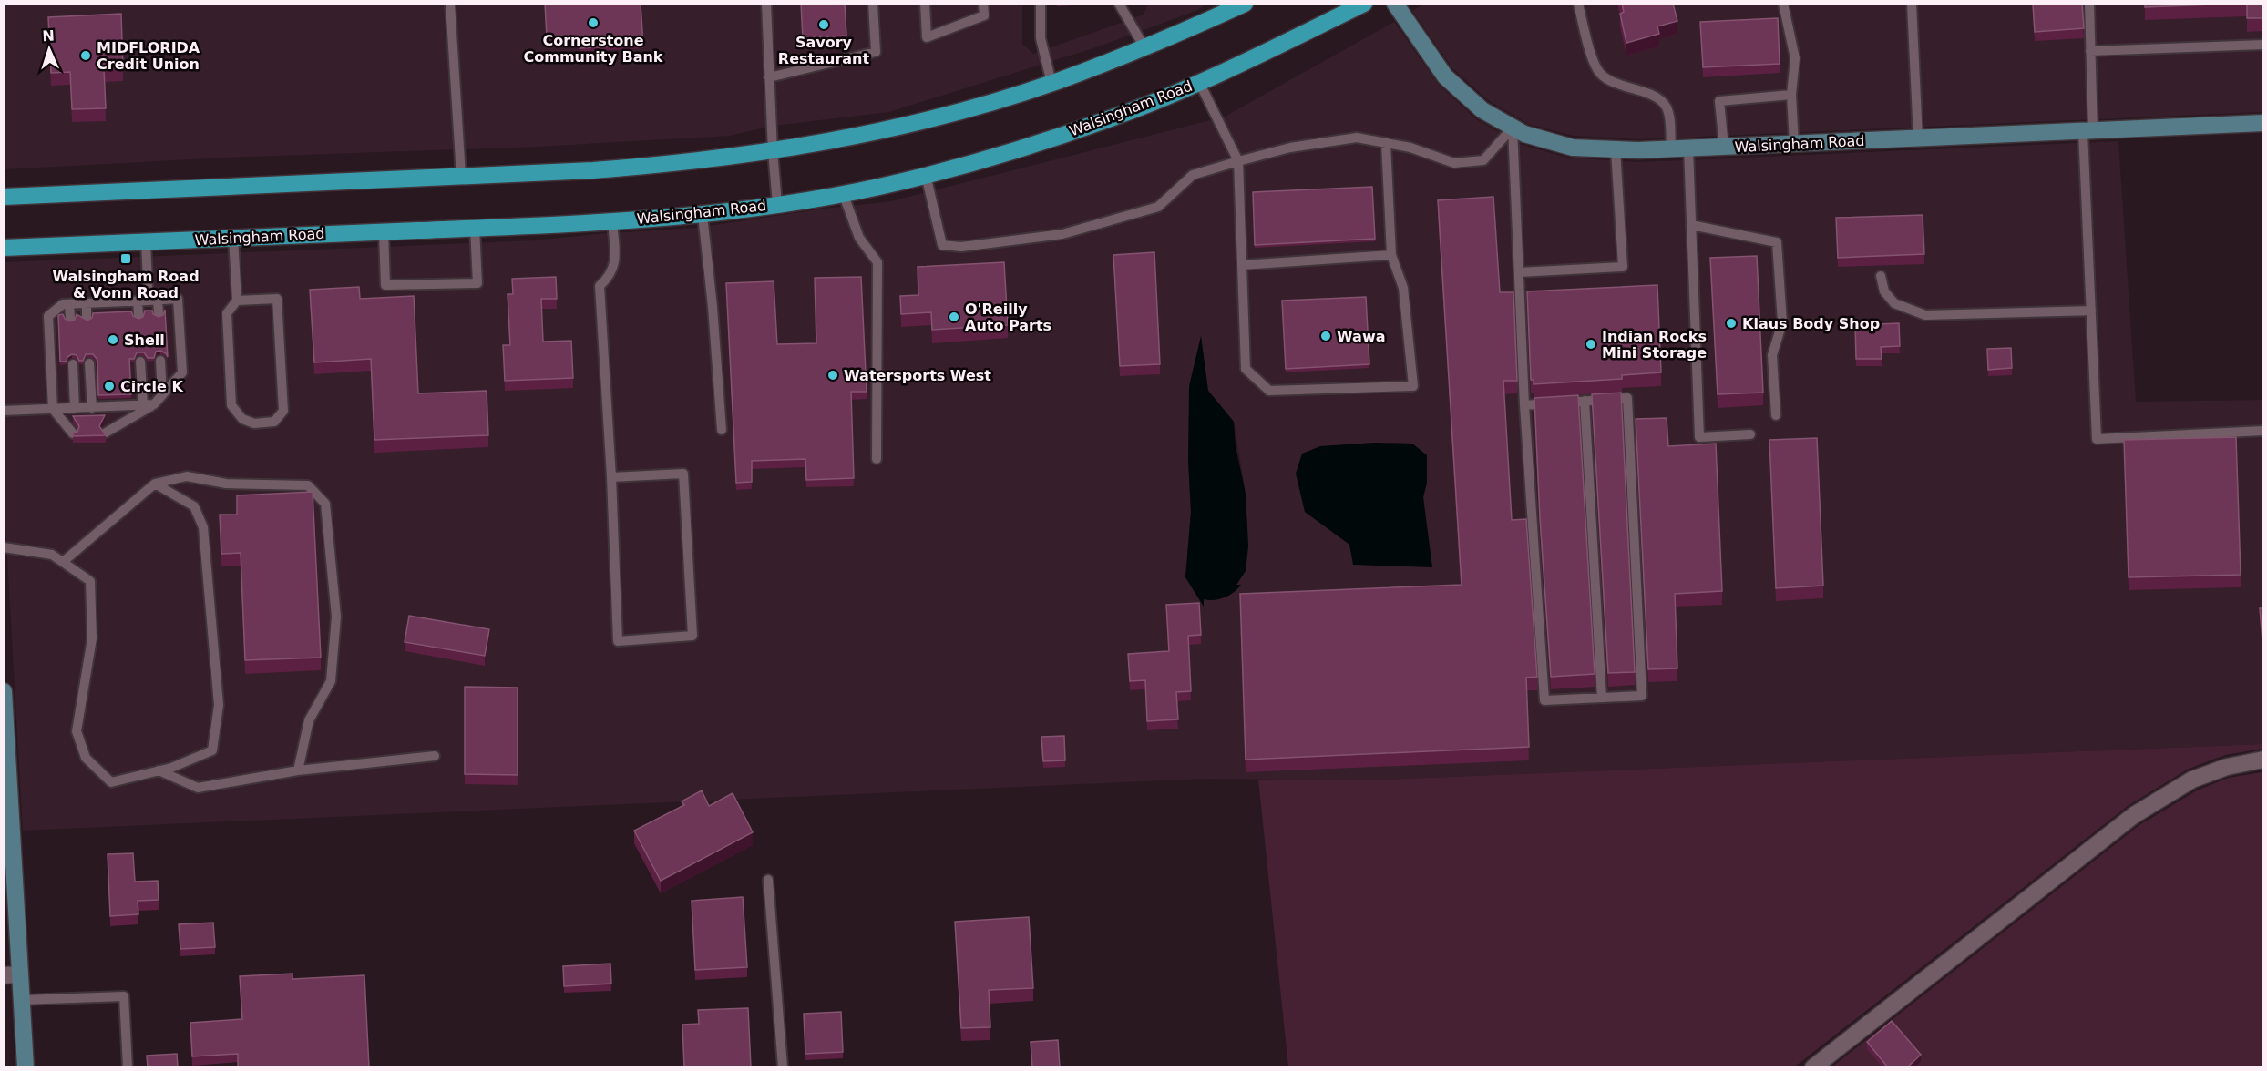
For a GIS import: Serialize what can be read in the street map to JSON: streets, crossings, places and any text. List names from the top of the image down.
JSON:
{
  "streets": {
    "main road": ["Walsingham Road"]
  },
  "places": {
    "other": [
      "Cornerstone Community Bank",
      "Savory Restaurant",
      "MIDFLORIDA Credit Union",
      "O'Reilly Auto Parts",
      "Klaus Body Shop",
      "Wawa",
      "Shell",
      "Indian Rocks Mini Storage",
      "Watersports West",
      "Circle K"
    ],
    "transit": ["Walsingham Road & Vonn Road"]
  },
  "north": "top"
}
